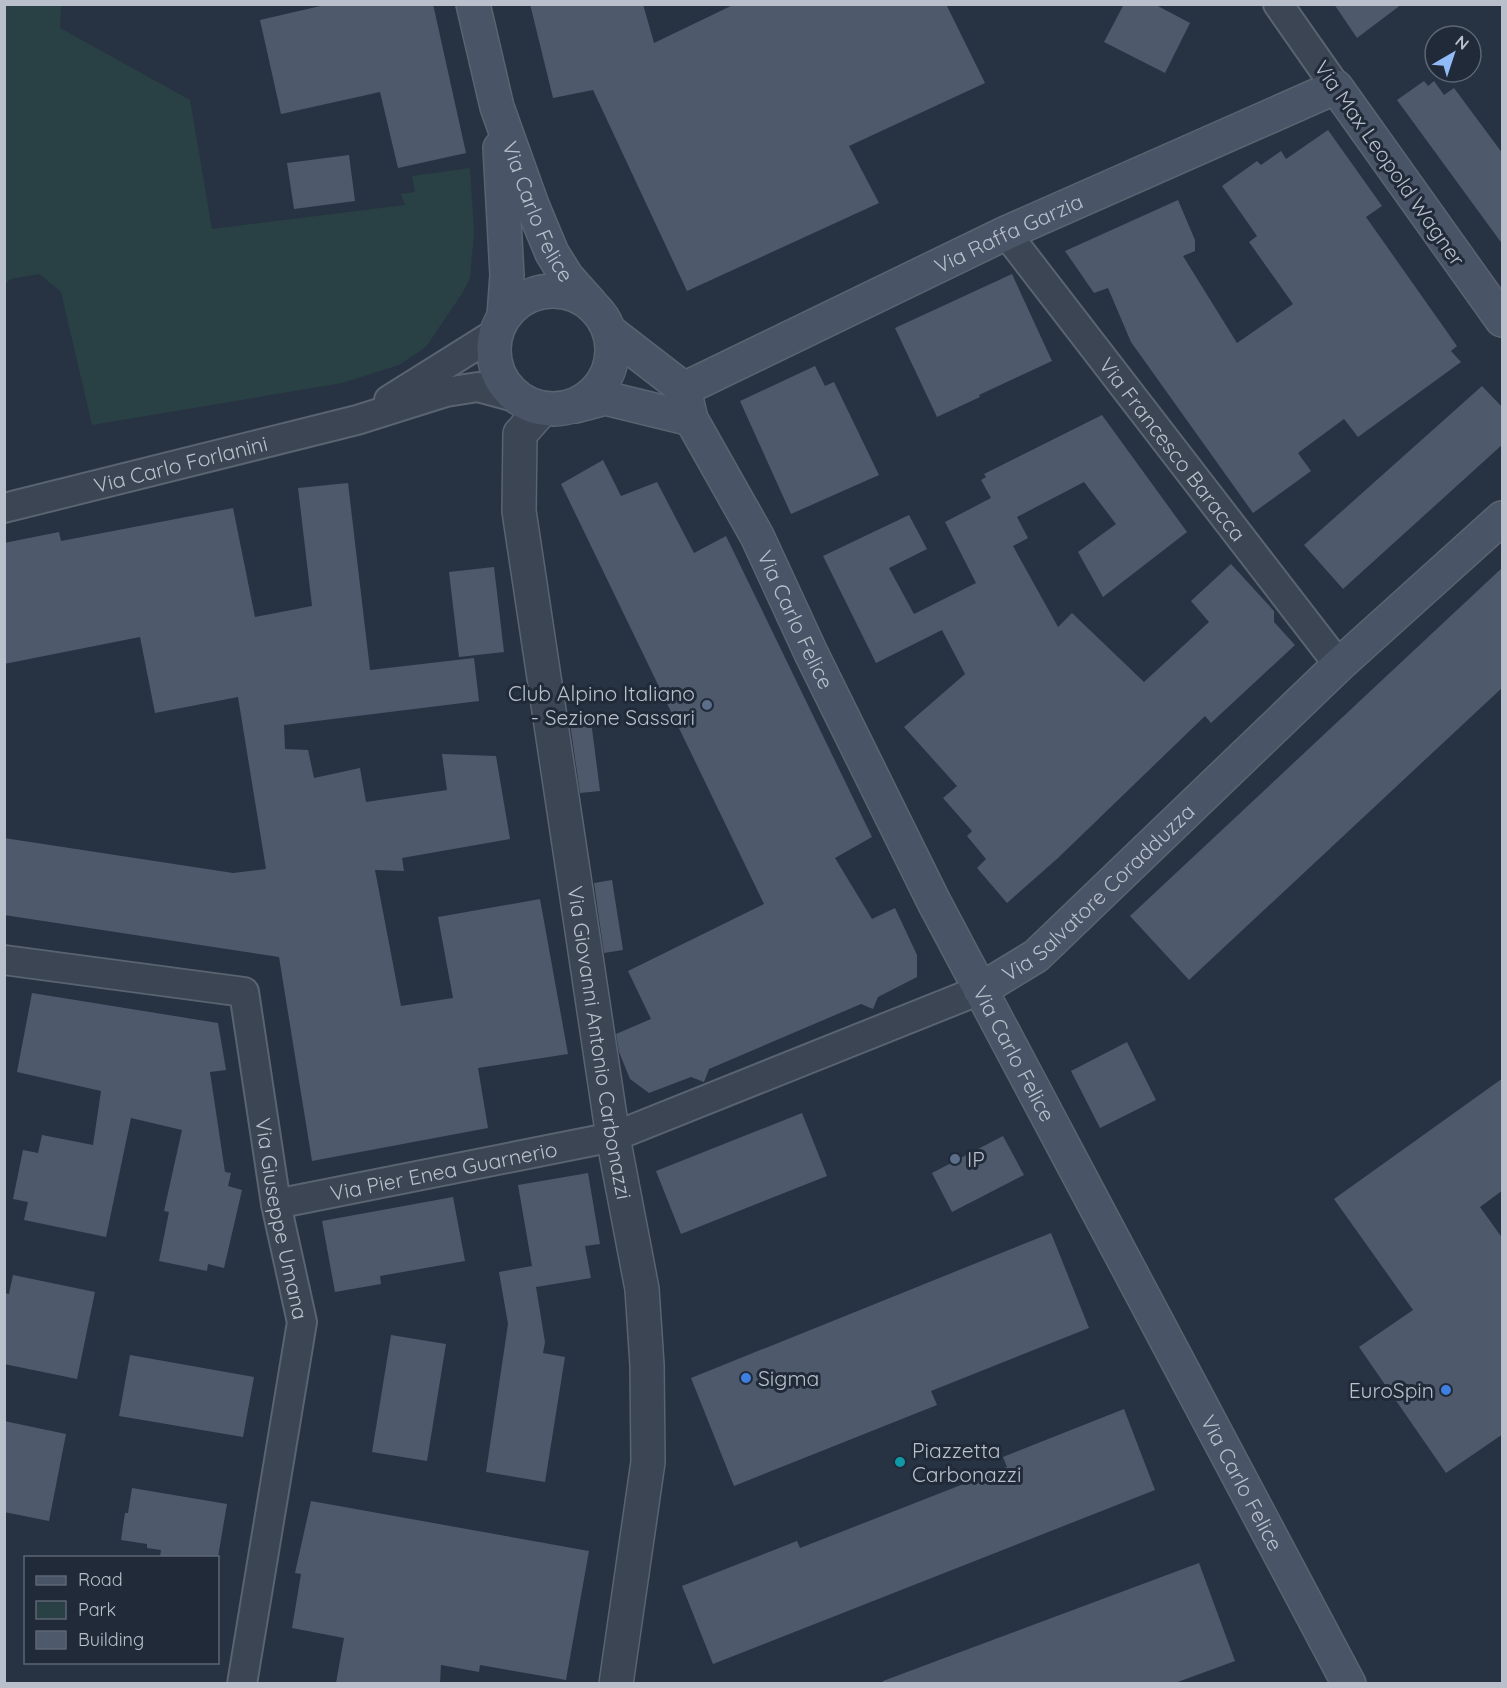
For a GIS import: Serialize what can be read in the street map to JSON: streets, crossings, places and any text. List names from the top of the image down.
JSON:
{
  "streets": {
    "main road": [
      "Via Max Leopold Wagner",
      "Via Carlo Felice",
      "Via Raffa Garzia",
      "Via Salvatore Coradduzza"
    ],
    "street": [
      "Via Francesco Baracca",
      "Via Carlo Forlanini",
      "Via Giovanni Antonio Carbonazzi",
      "Via Pier Enea Guarnerio",
      "Via Giuseppe Umana"
    ]
  },
  "crossings": [
    ["Via Max Leopold Wagner", "Via Raffa Garzia"],
    ["Via Carlo Felice", "Via Raffa Garzia"],
    ["Via Carlo Felice", "Via Carlo Forlanini"],
    ["Via Carlo Felice", "Via Salvatore Coradduzza"],
    ["Via Carlo Felice", "Via Giovanni Antonio Carbonazzi"],
    ["Via Raffa Garzia", "Via Francesco Baracca"],
    ["Via Francesco Baracca", "Via Salvatore Coradduzza"],
    ["Via Carlo Forlanini", "Via Giovanni Antonio Carbonazzi"],
    ["Via Salvatore Coradduzza", "Via Giovanni Antonio Carbonazzi"],
    ["Via Salvatore Coradduzza", "Via Pier Enea Guarnerio"],
    ["Via Giovanni Antonio Carbonazzi", "Via Pier Enea Guarnerio"],
    ["Via Pier Enea Guarnerio", "Via Giuseppe Umana"]
  ],
  "places": [
    "Club Alpino Italiano - Sezione Sassari",
    "IP",
    "Sigma",
    "EuroSpin",
    "Piazzetta Carbonazzi"
  ],
  "legend": ["Road", "Park", "Building"],
  "north": "top right"
}
